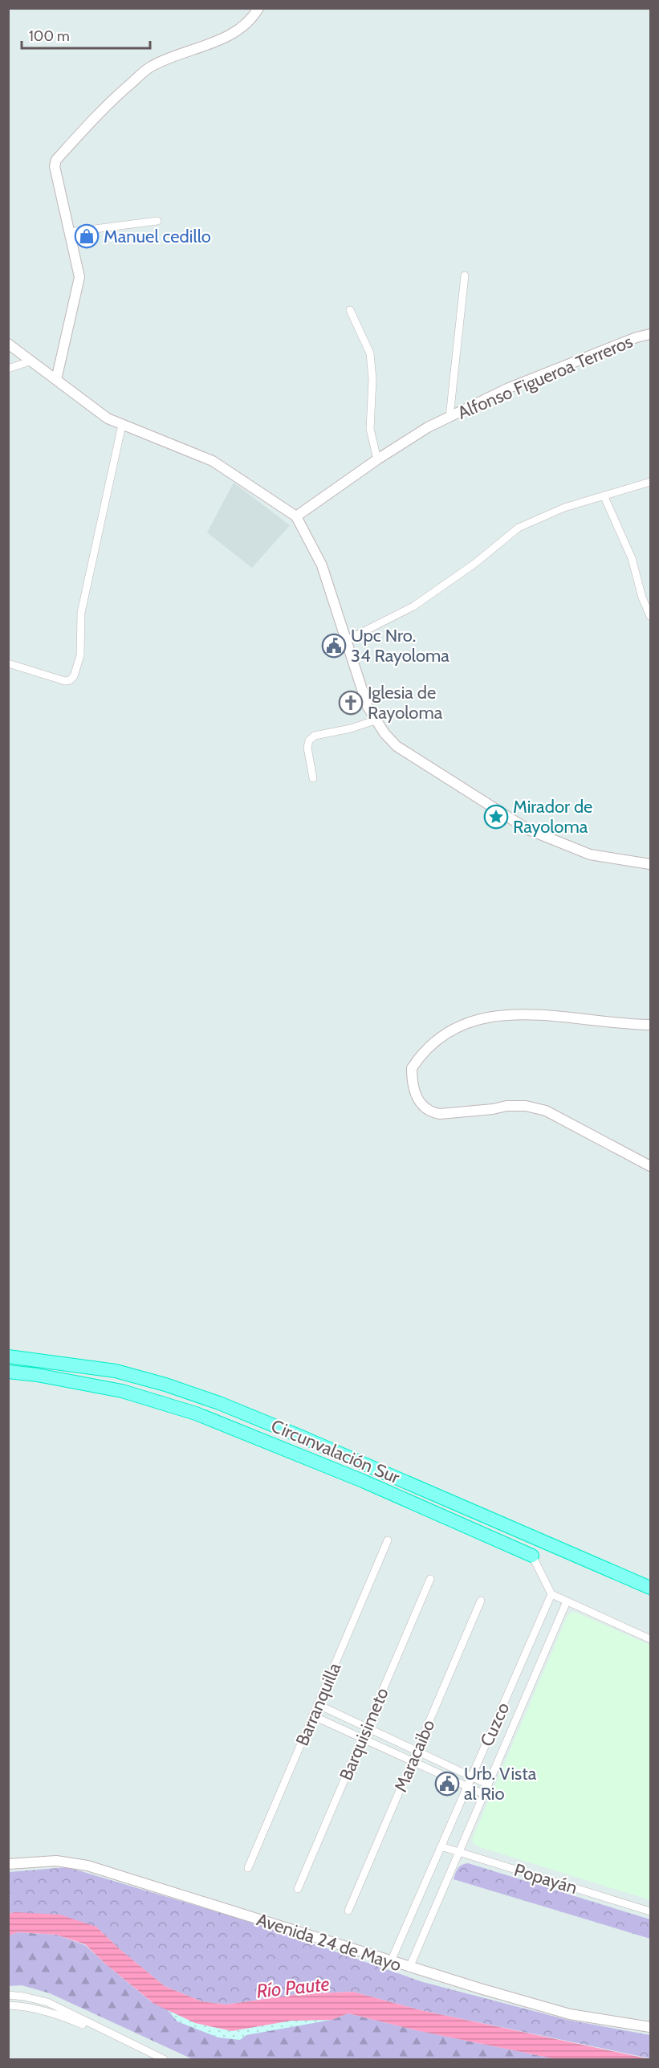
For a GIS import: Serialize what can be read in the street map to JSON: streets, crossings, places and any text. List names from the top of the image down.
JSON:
{
  "streets": {
    "highway": ["Circunvalación Sur"],
    "street": [
      "Alfonso Figueroa Terreros",
      "Barranquilla",
      "Cuzco",
      "Barquisimeto",
      "Maracaibo",
      "Popayán",
      "Avenida 24 de Mayo"
    ]
  },
  "crossings": [
    ["Cuzco", "Popayán"],
    ["Cuzco", "Avenida 24 de Mayo"]
  ],
  "water": ["Río Paute"],
  "places": {
    "shop": ["Manuel cedillo"],
    "public building": ["Upc Nro. 34 Rayoloma", "Urb. Vista al Rio"],
    "church": ["Iglesia de Rayoloma"],
    "place": ["Mirador de Rayoloma"]
  },
  "scale_bar": "100 m"
}
